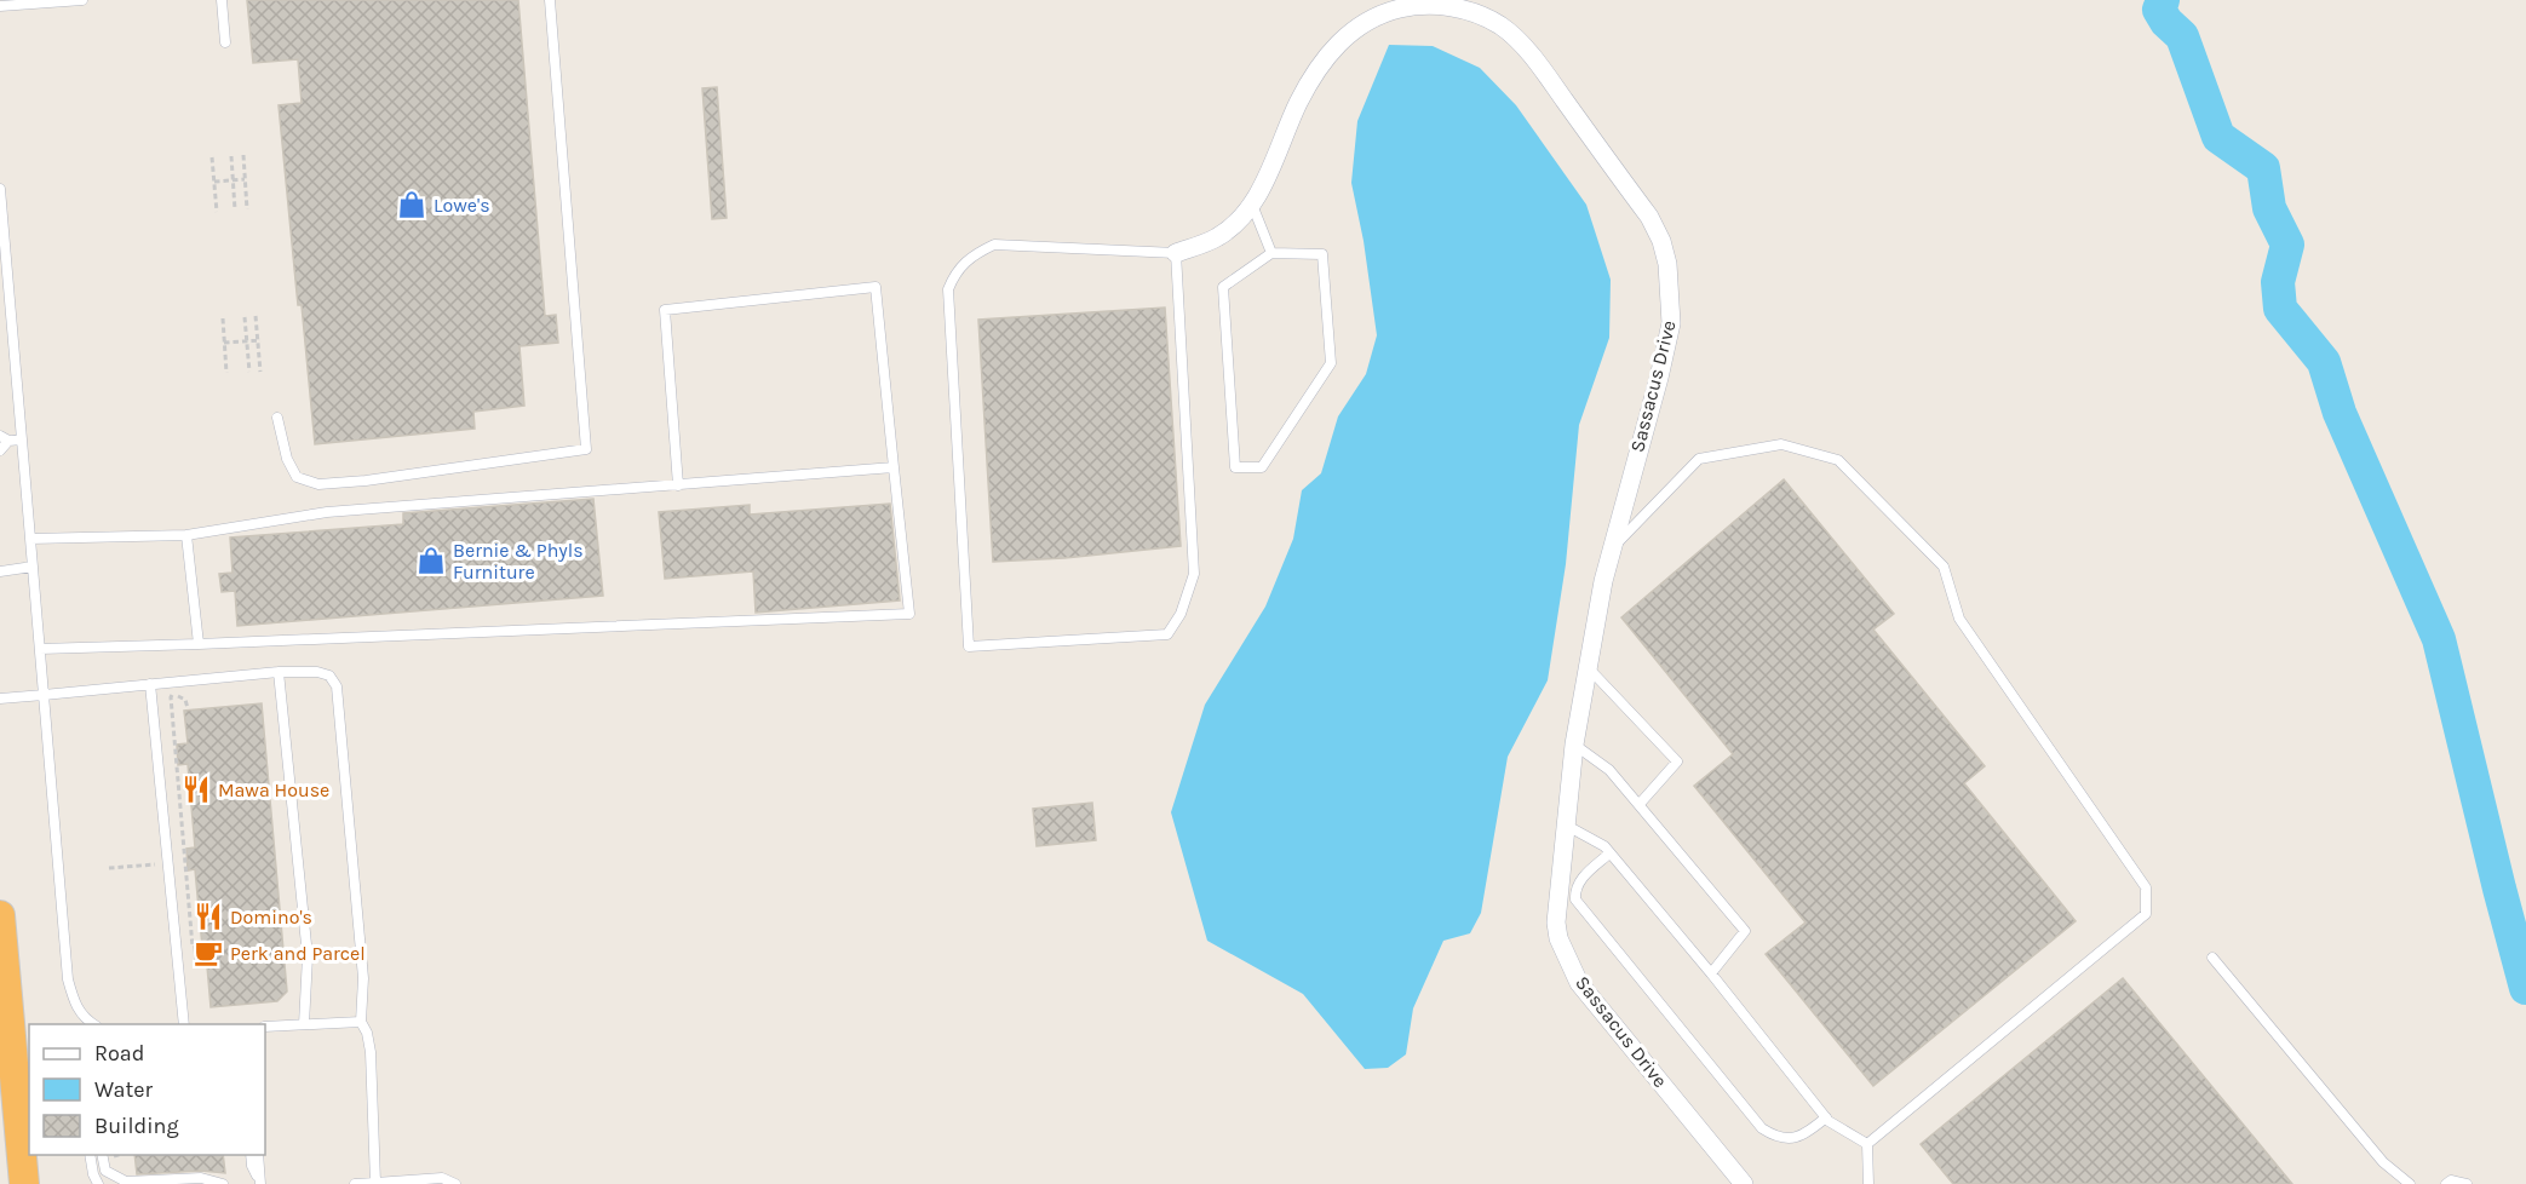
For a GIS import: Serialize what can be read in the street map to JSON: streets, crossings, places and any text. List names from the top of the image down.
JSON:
{
  "streets": {
    "street": ["Sassacus Drive"]
  },
  "places": {
    "shop": ["Lowe's", "Bernie & Phyls Furniture"],
    "restaurant": ["Mawa House", "Domino's"],
    "cafe": ["Perk and Parcel"]
  },
  "legend": ["Road", "Water", "Building"]
}
